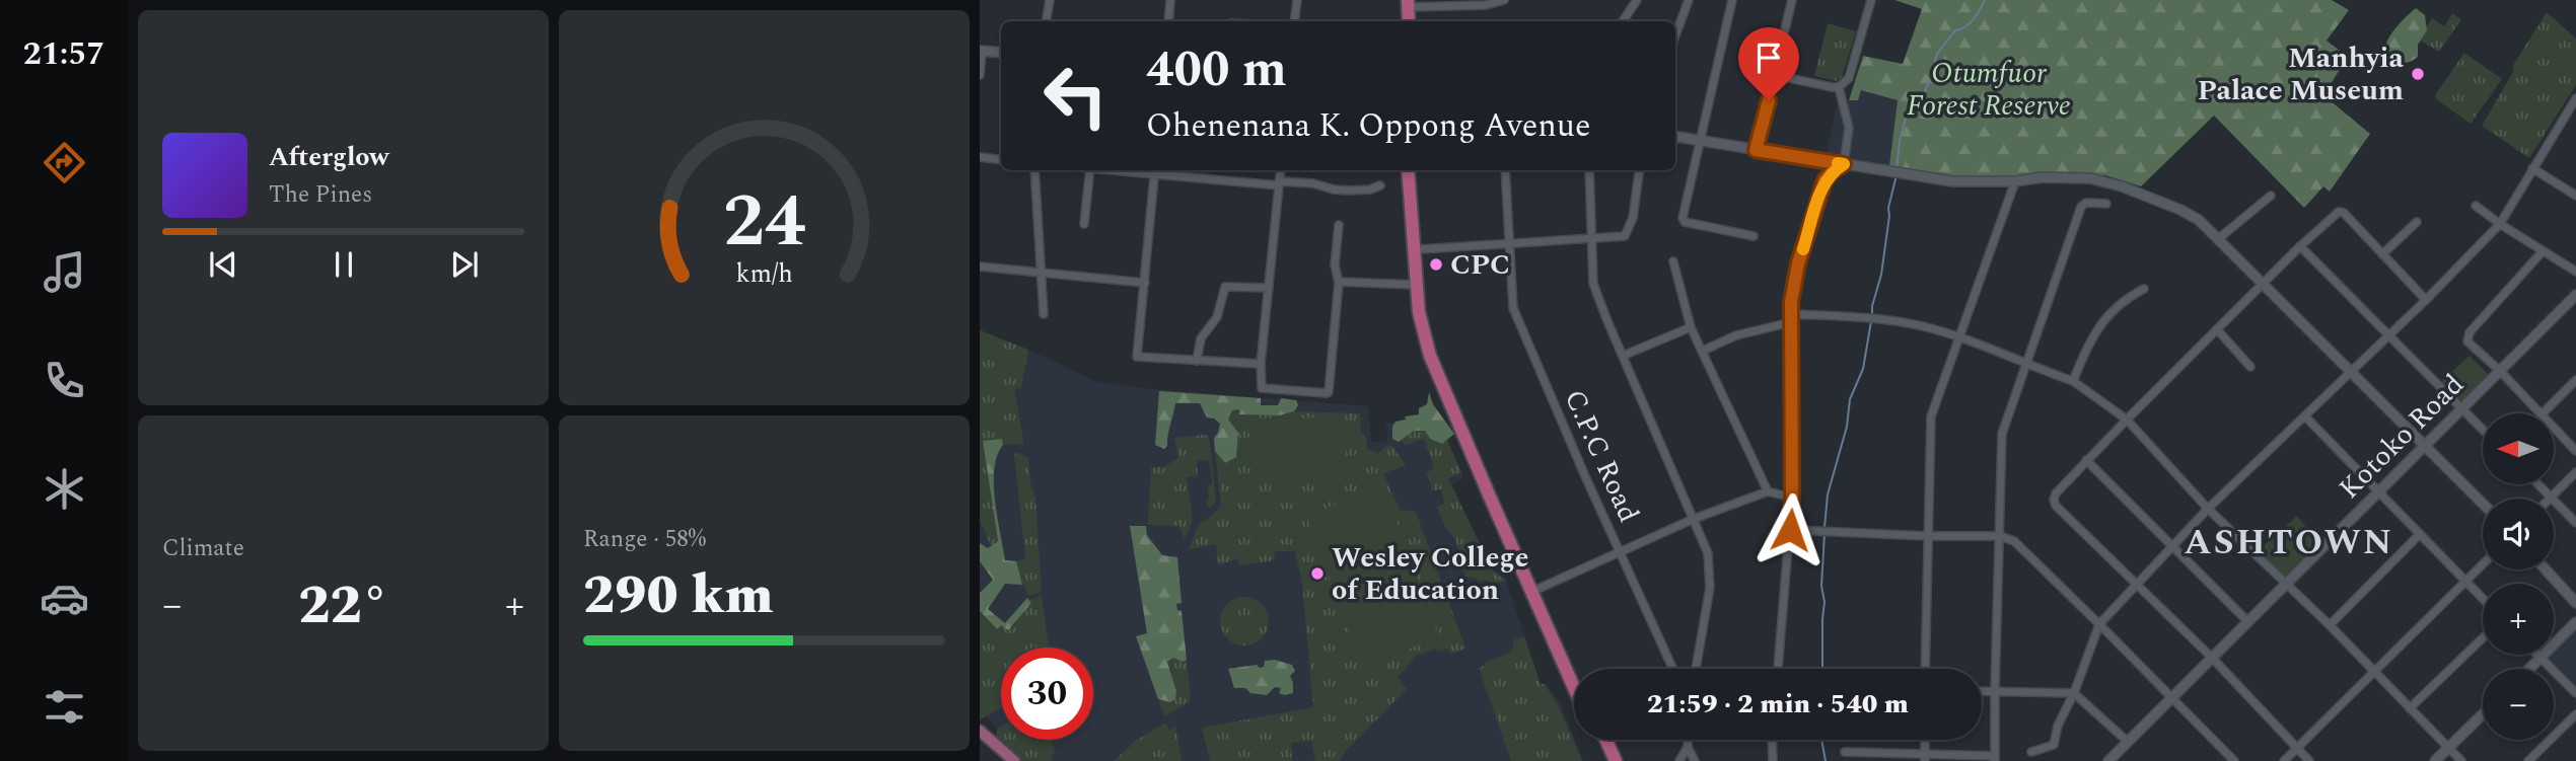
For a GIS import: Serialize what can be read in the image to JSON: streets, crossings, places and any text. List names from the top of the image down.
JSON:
{
  "streets": {
    "street": ["Kotoko Road", "C.P.C Road"]
  },
  "districts": ["ASHTOWN"],
  "parks": ["Otumfuor Forest Reserve"],
  "places": ["Manhyia Palace Museum", "CPC", "Wesley College of Education"],
  "north": "left",
  "page": {
    "tabs": "21:57",
    "turn": ["400 m", "Ohenenana K. Oppong Avenue"],
    "song": ["Afterglow", "The Pines"],
    "map_buttons": ["+", "−"],
    "tile": [
      "Climate",
      ["Range · 58%", "290 km"]
    ],
    "heat": ["−", "22°", "+"],
    "limit": "30",
    "trip": "21:59 · 2 min · 540 m",
    "gauge": ["24", "km/h"]
  }
}
